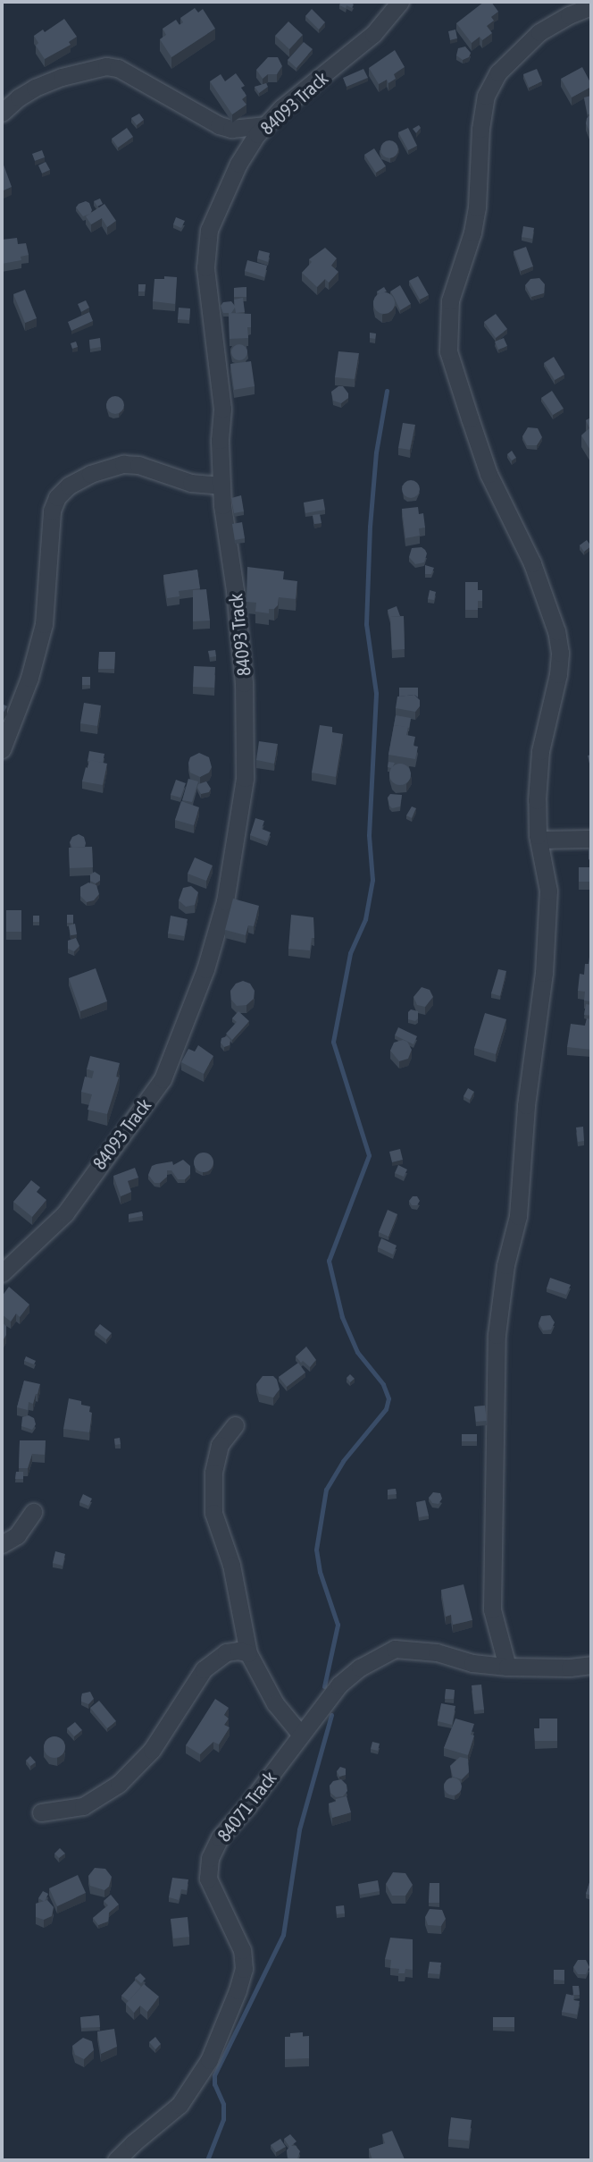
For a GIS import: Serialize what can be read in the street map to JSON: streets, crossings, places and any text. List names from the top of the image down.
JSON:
{
  "streets": {
    "street": ["84093 Track", "84071 Track"]
  }
}
